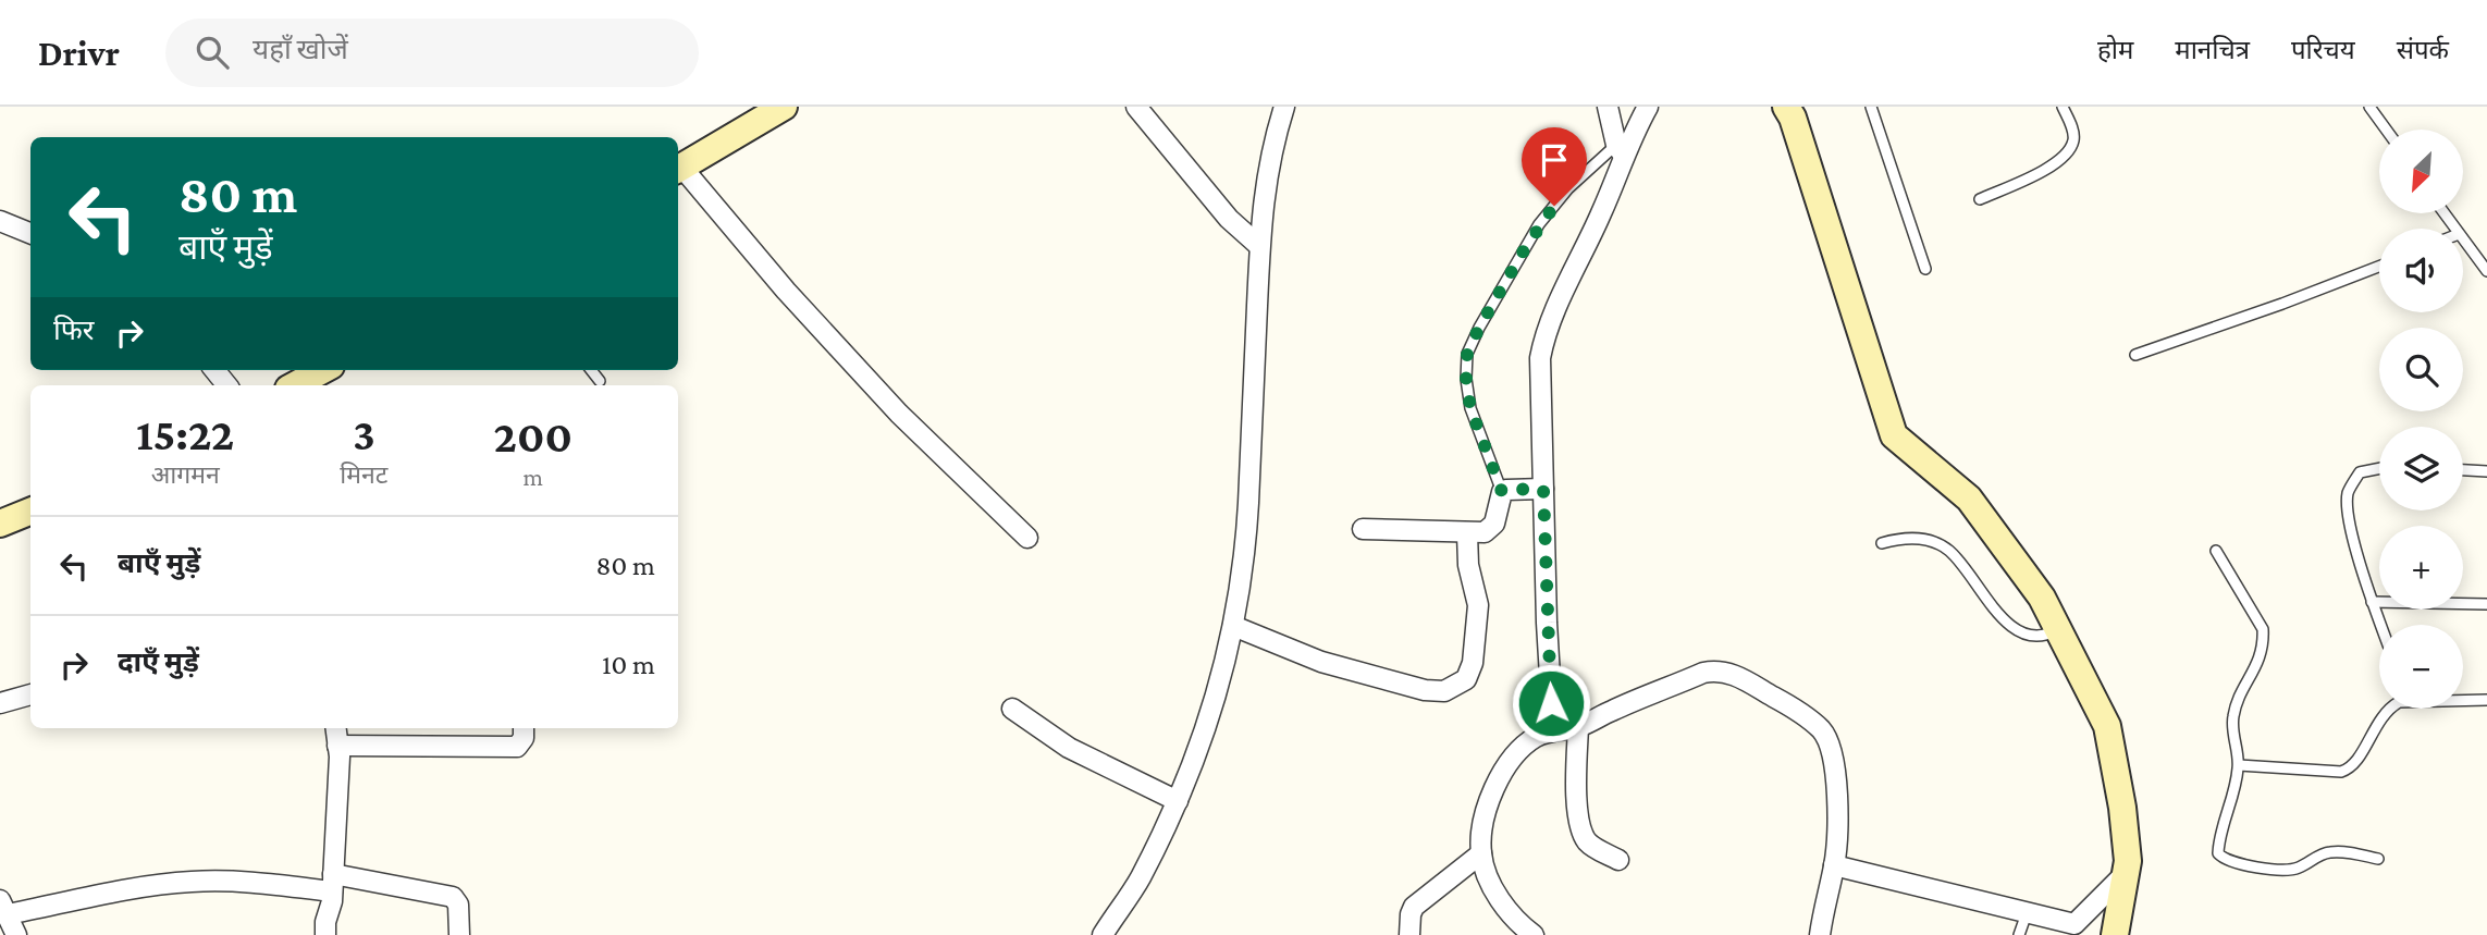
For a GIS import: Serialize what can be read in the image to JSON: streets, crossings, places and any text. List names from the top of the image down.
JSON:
{
  "north": "bottom left",
  "page": {
    "header": "Drivr",
    "search": "यहाँ खोजें",
    "nav": [
      "होम",
      "मानचित्र",
      "परिचय",
      "संपर्क"
    ],
    "map_buttons": ["+", "−"],
    "turn": ["80 m", "बाएँ मुड़ें"],
    "then": "फिर",
    "eta": [
      "15:22",
      "आगमन",
      "3",
      "मिनट",
      "200",
      "m"
    ],
    "list": [
      {
        "name": "बाएँ मुड़ें",
        "value": "80 m"
      },
      {
        "name": "दाएँ मुड़ें",
        "value": "10 m"
      }
    ]
  }
}
